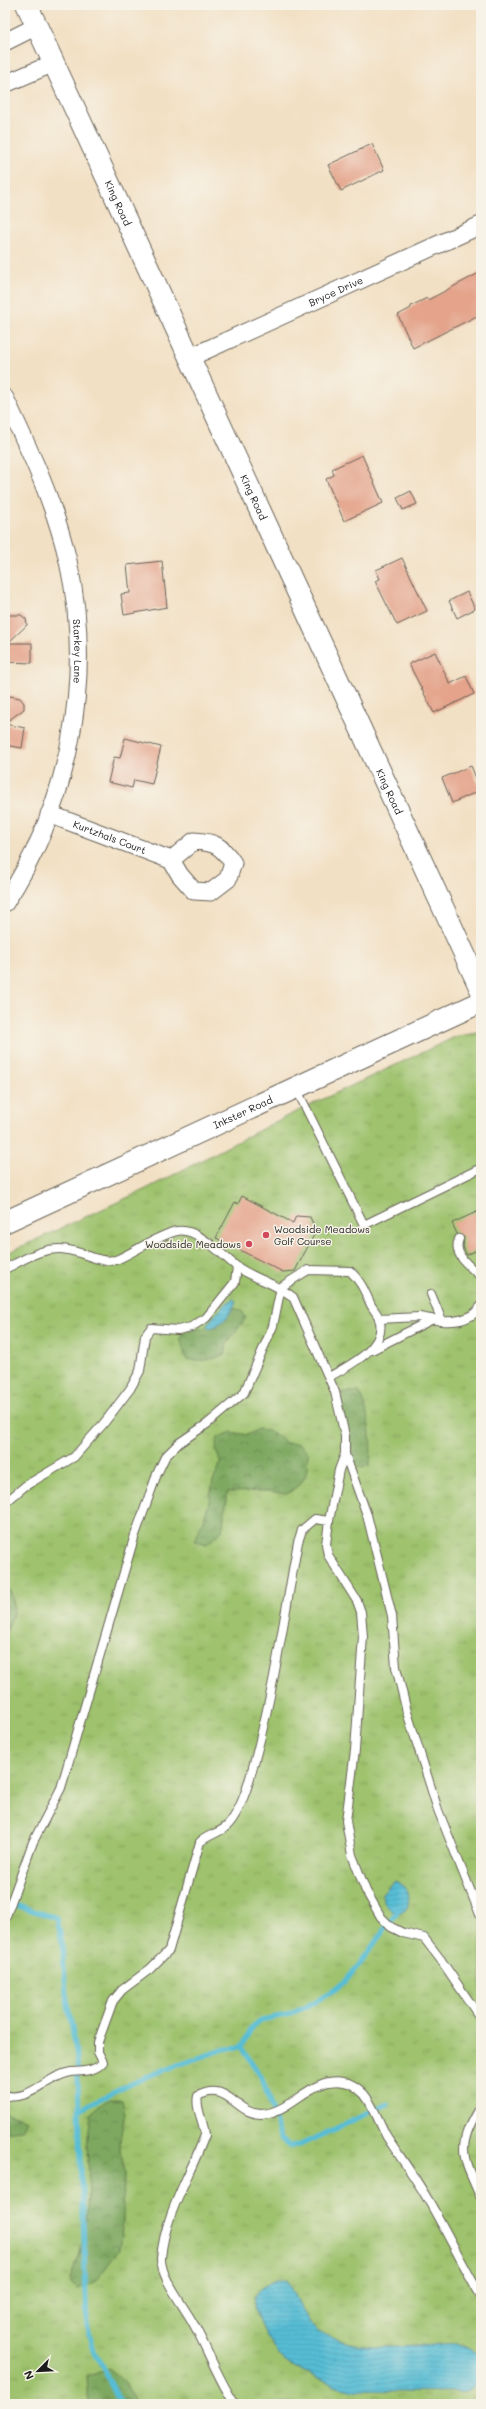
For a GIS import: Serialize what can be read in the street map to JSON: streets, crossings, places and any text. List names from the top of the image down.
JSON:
{
  "streets": {
    "street": [
      "King Road",
      "Bryce Drive",
      "Starkey Lane",
      "Kurtzhals Court",
      "Inkster Road"
    ]
  },
  "crossings": [
    ["King Road", "Bryce Drive"],
    ["Starkey Lane", "Kurtzhals Court"]
  ],
  "places": ["Woodside Meadows Golf Course", "Woodside Meadows"],
  "north": "bottom left"
}
